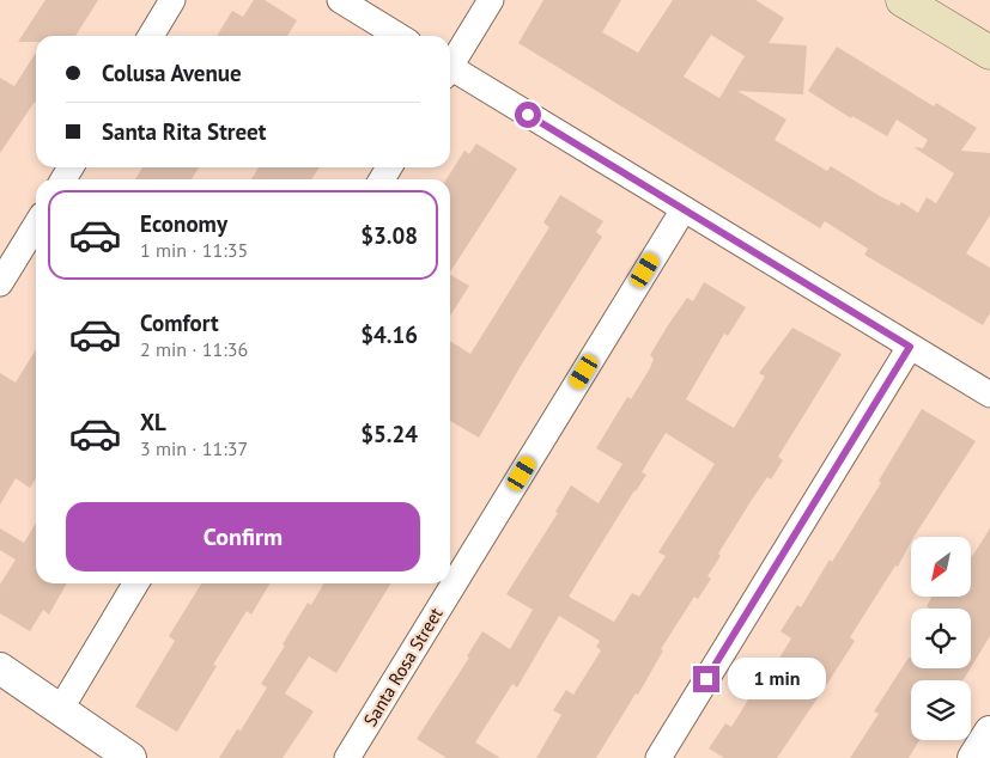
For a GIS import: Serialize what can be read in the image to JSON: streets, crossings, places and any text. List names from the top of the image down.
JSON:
{
  "streets": {
    "street": ["Santa Rosa Street"]
  },
  "north": "bottom left",
  "page": {
    "banner": ["Colusa Avenue", "Santa Rita Street"],
    "list": [
      {
        "name": "Economy",
        "note": "1 min · 11:35",
        "value": "$3.08"
      },
      {
        "name": "Comfort",
        "note": "2 min · 11:36",
        "value": "$4.16"
      },
      {
        "name": "XL",
        "note": "3 min · 11:37",
        "value": "$5.24"
      }
    ],
    "buttons": "Confirm",
    "bubble": "1 min"
  }
}
